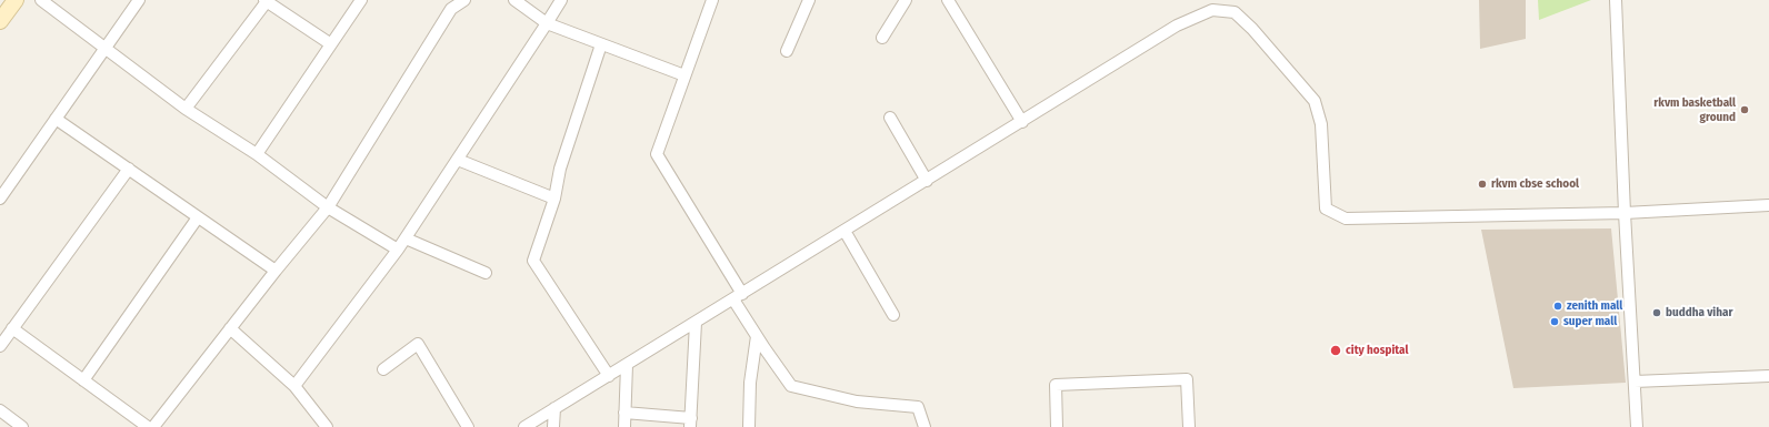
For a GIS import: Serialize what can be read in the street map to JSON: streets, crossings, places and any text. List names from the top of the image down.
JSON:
{
  "places": [
    "rkvm basketball ground",
    "rkvm cbse school",
    "zenith mall",
    "buddha vihar",
    "super mall",
    "city hospital"
  ]
}
